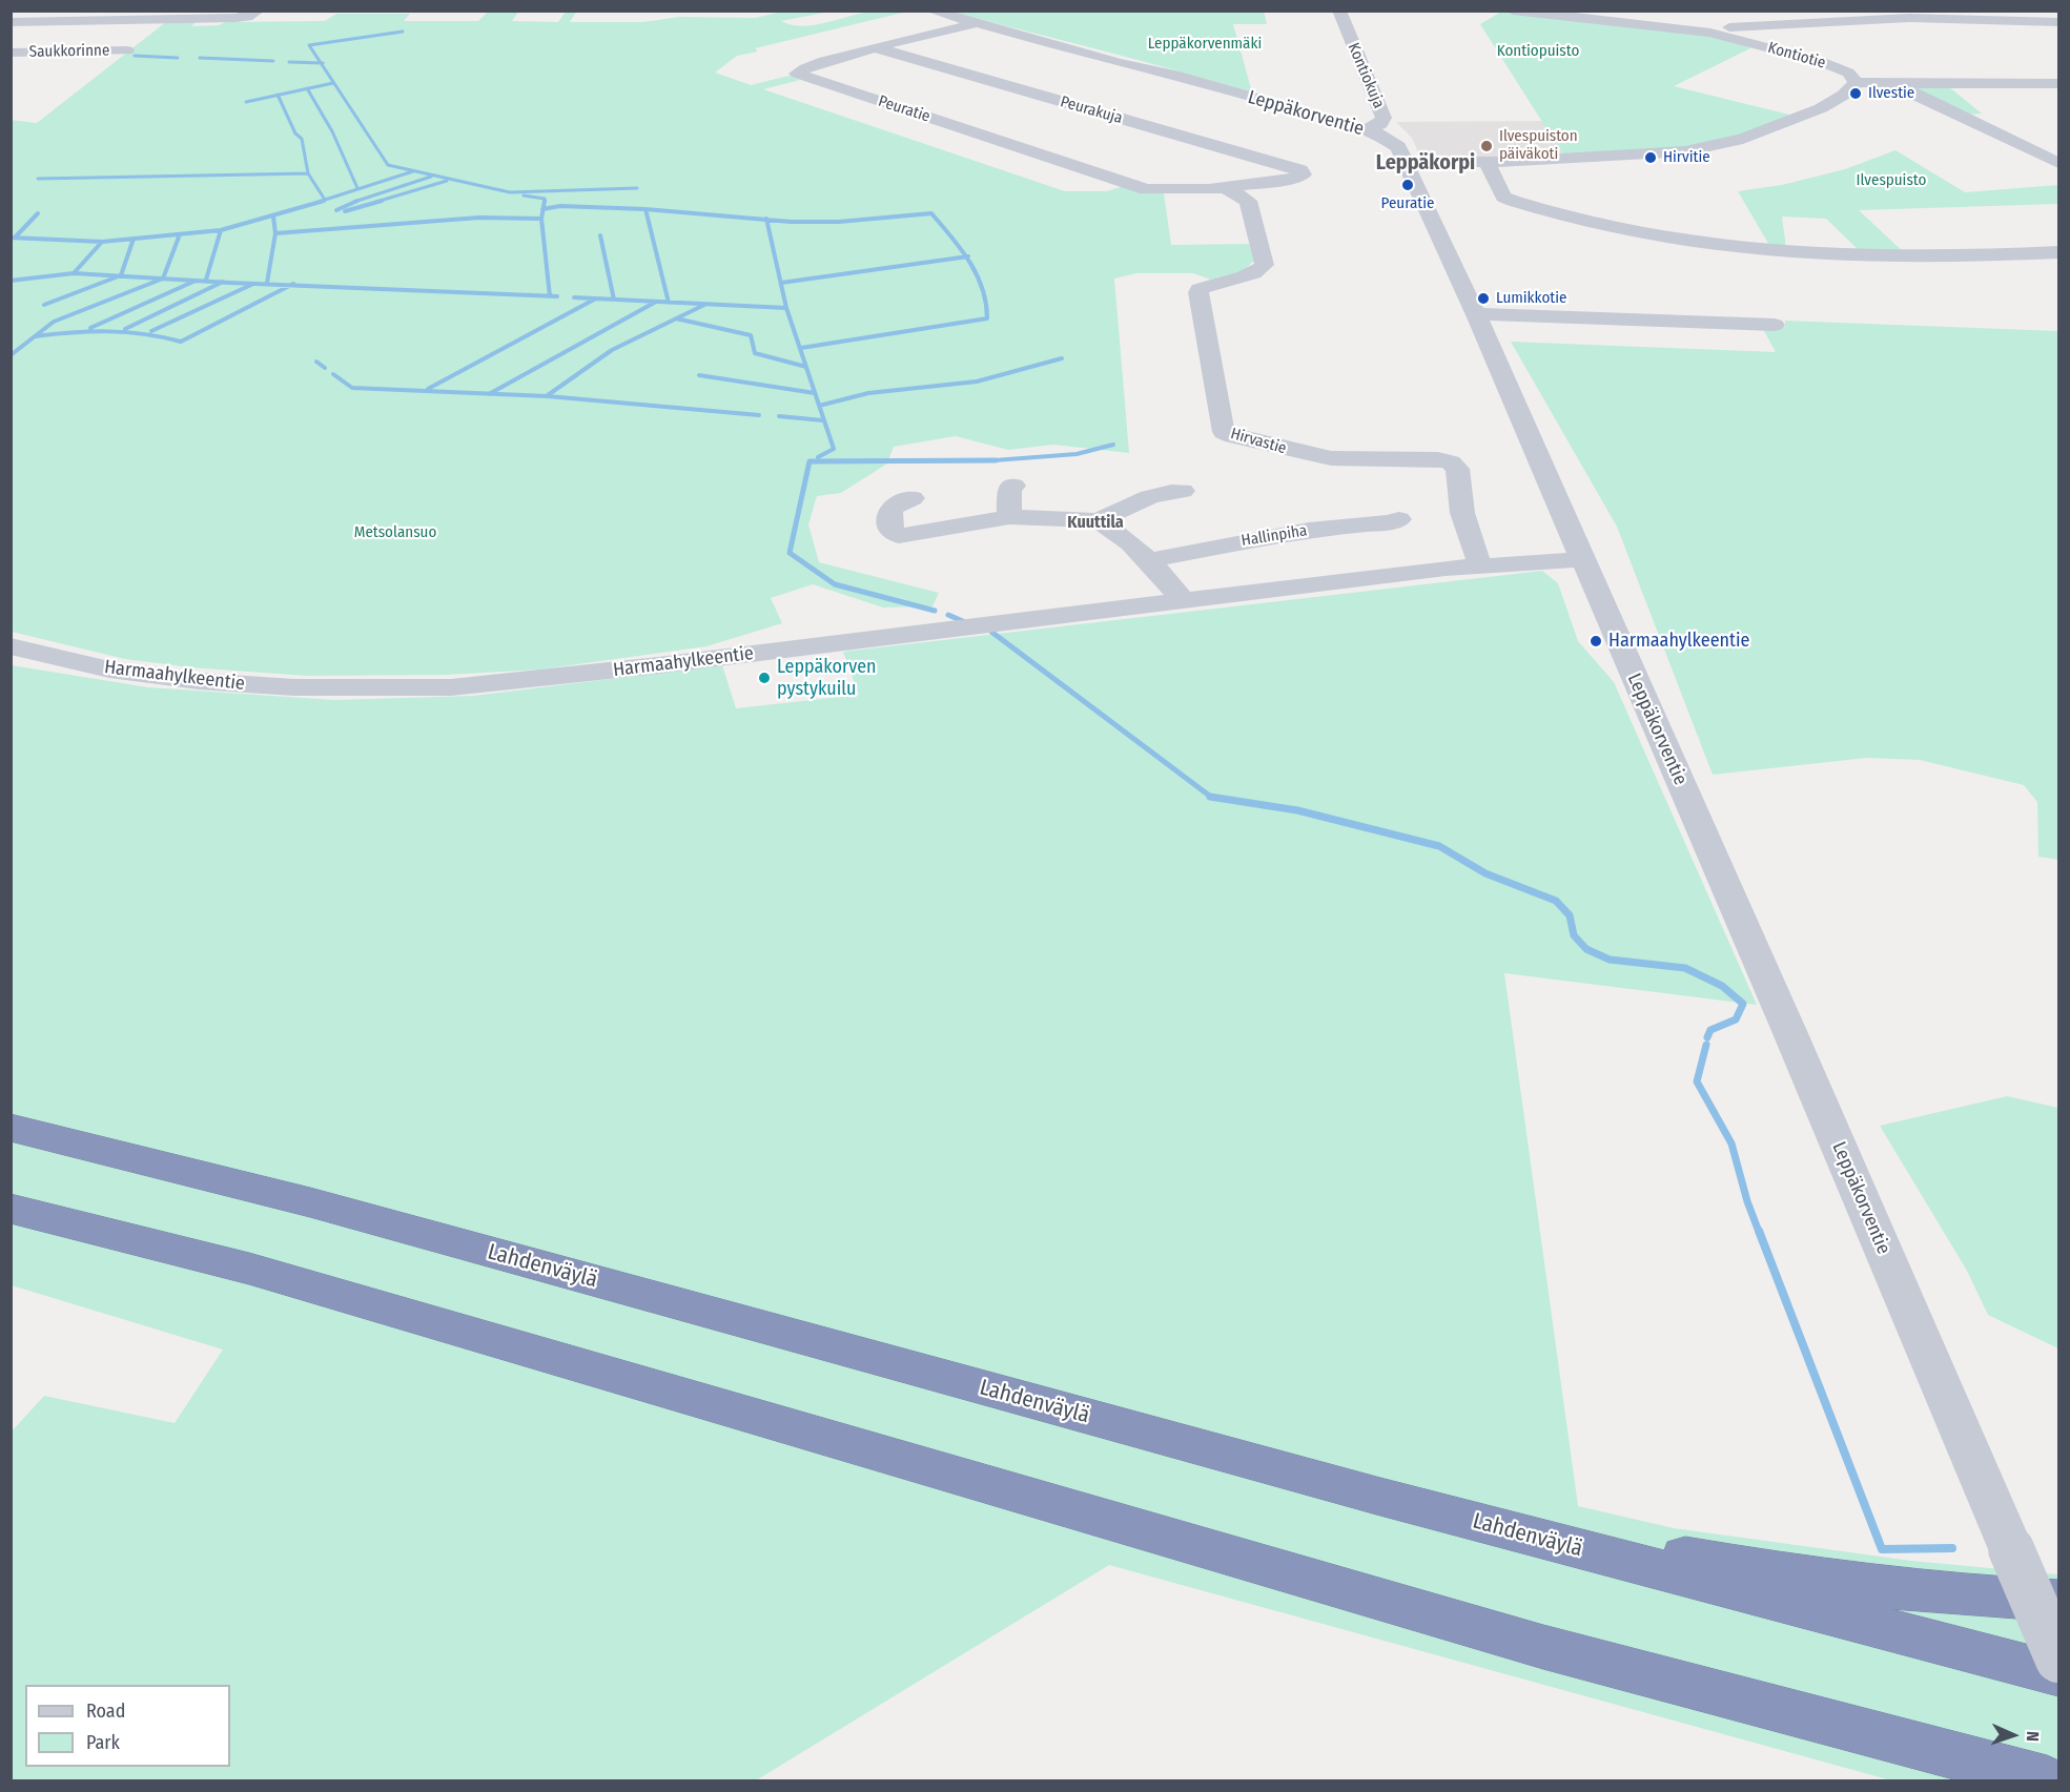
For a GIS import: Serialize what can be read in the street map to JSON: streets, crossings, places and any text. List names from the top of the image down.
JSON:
{
  "streets": {
    "highway": ["Lahdenväylä"],
    "street": [
      "Saukkorinne",
      "Kontiotie",
      "Kontiokuja",
      "Peuratie",
      "Peurakuja",
      "Leppäkorventie",
      "Hirvastie",
      "Hallinpiha",
      "Harmaahylkeentie"
    ]
  },
  "crossings": [
    ["Kontiokuja", "Leppäkorventie"],
    ["Peuratie", "Peurakuja"],
    ["Peuratie", "Leppäkorventie"],
    ["Peuratie", "Hirvastie"],
    ["Leppäkorventie", "Harmaahylkeentie"],
    ["Hirvastie", "Harmaahylkeentie"]
  ],
  "districts": ["Leppäkorpi", "Kuuttila"],
  "parks": [
    "Leppäkorvenmäki",
    "Kontiopuisto",
    "Ilvespuisto",
    "Metsolansuo"
  ],
  "places": [
    "Ilvestie",
    "Ilvespuiston päiväkoti",
    "Hirvitie",
    "Peuratie",
    "Lumikkotie",
    "Harmaahylkeentie",
    "Leppäkorven pystykuilu"
  ],
  "legend": ["Road", "Park"],
  "north": "right"
}
